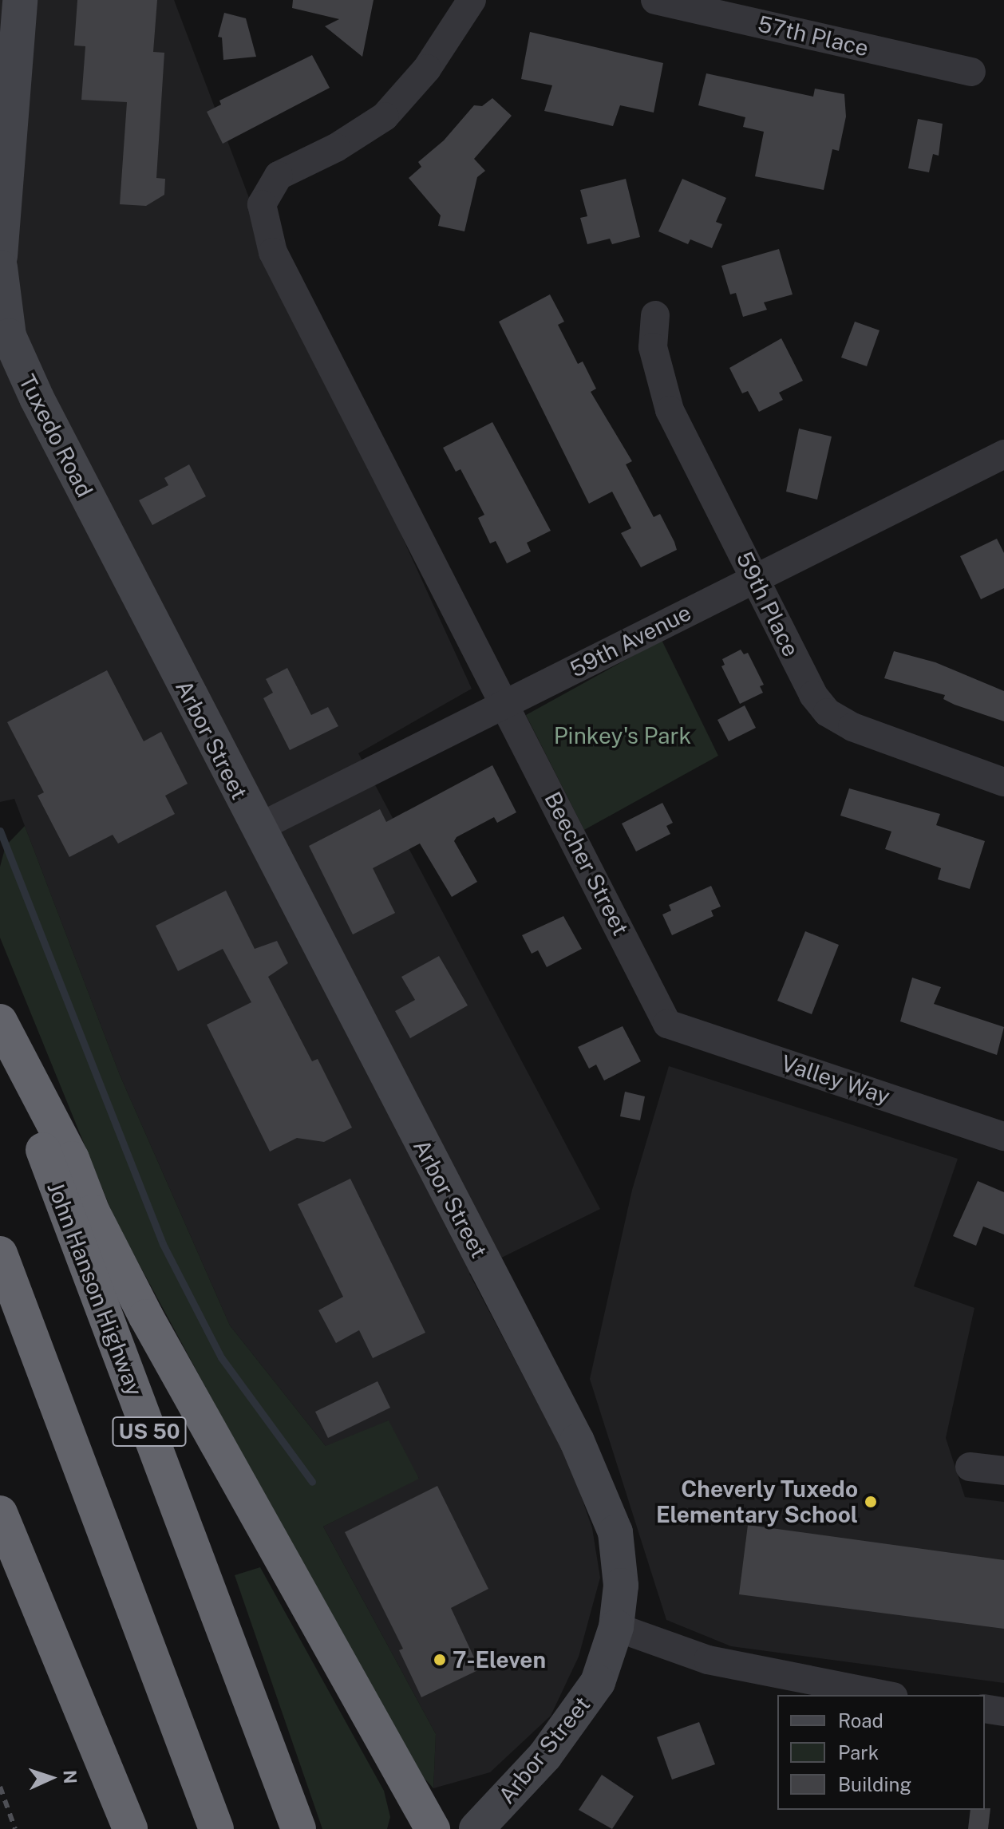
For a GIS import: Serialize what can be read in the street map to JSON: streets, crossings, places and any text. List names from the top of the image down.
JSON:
{
  "streets": {
    "highway": ["John Hanson Highway", "US 50"],
    "main road": ["Tuxedo Road", "Arbor Street"],
    "street": [
      "57th Place",
      "59th Place",
      "59th Avenue",
      "Beecher Street",
      "Valley Way"
    ]
  },
  "crossings": [
    ["Tuxedo Road", "Arbor Street"],
    ["59th Place", "59th Avenue"],
    ["59th Avenue", "Arbor Street"],
    ["59th Avenue", "Beecher Street"],
    ["Beecher Street", "Valley Way"]
  ],
  "parks": ["Pinkey's Park"],
  "places": ["Cheverly Tuxedo Elementary School", "7-Eleven"],
  "legend": ["Road", "Park", "Building"],
  "north": "right"
}
